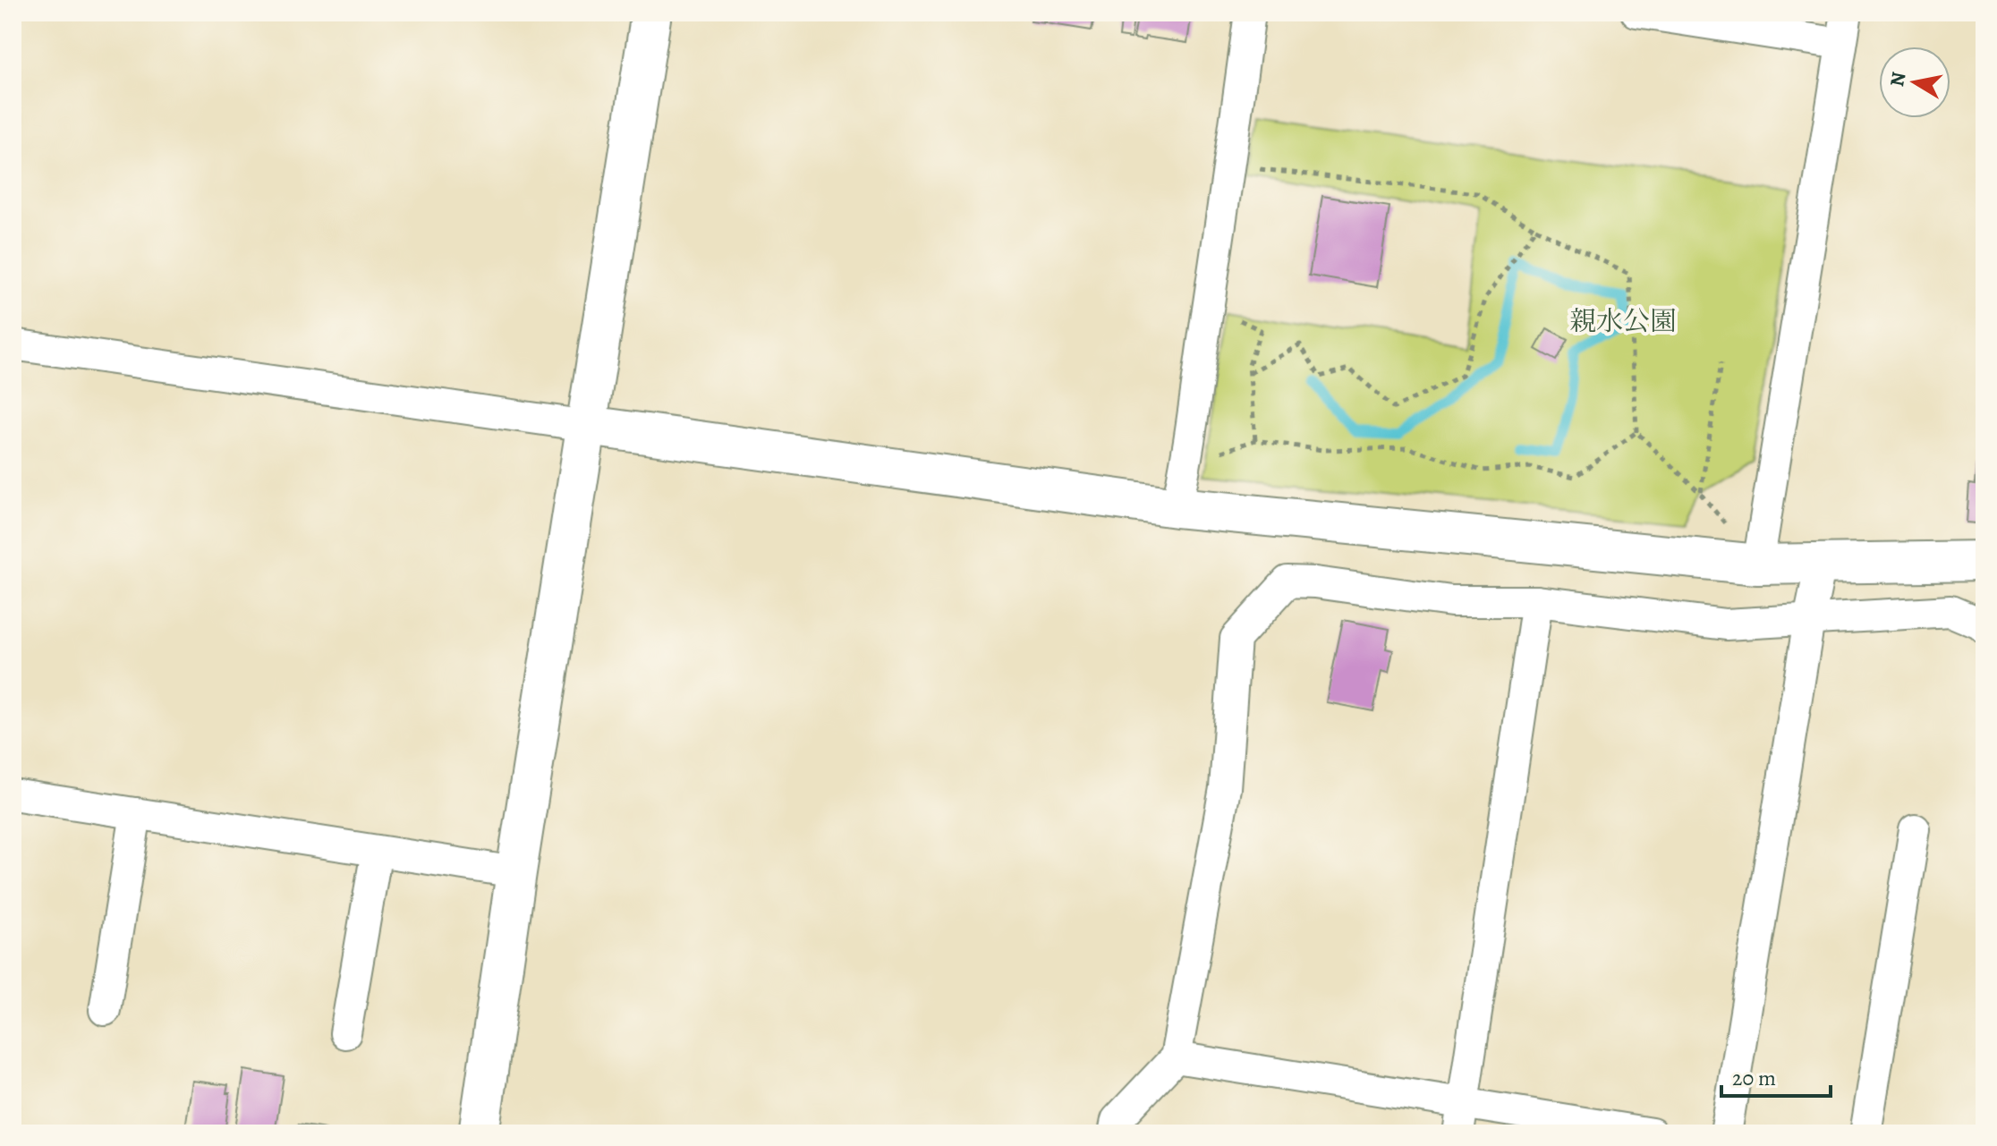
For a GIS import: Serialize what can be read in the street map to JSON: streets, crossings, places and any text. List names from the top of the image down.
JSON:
{
  "parks": ["親水公園"],
  "scale_bar": "20 m",
  "north": "left"
}
